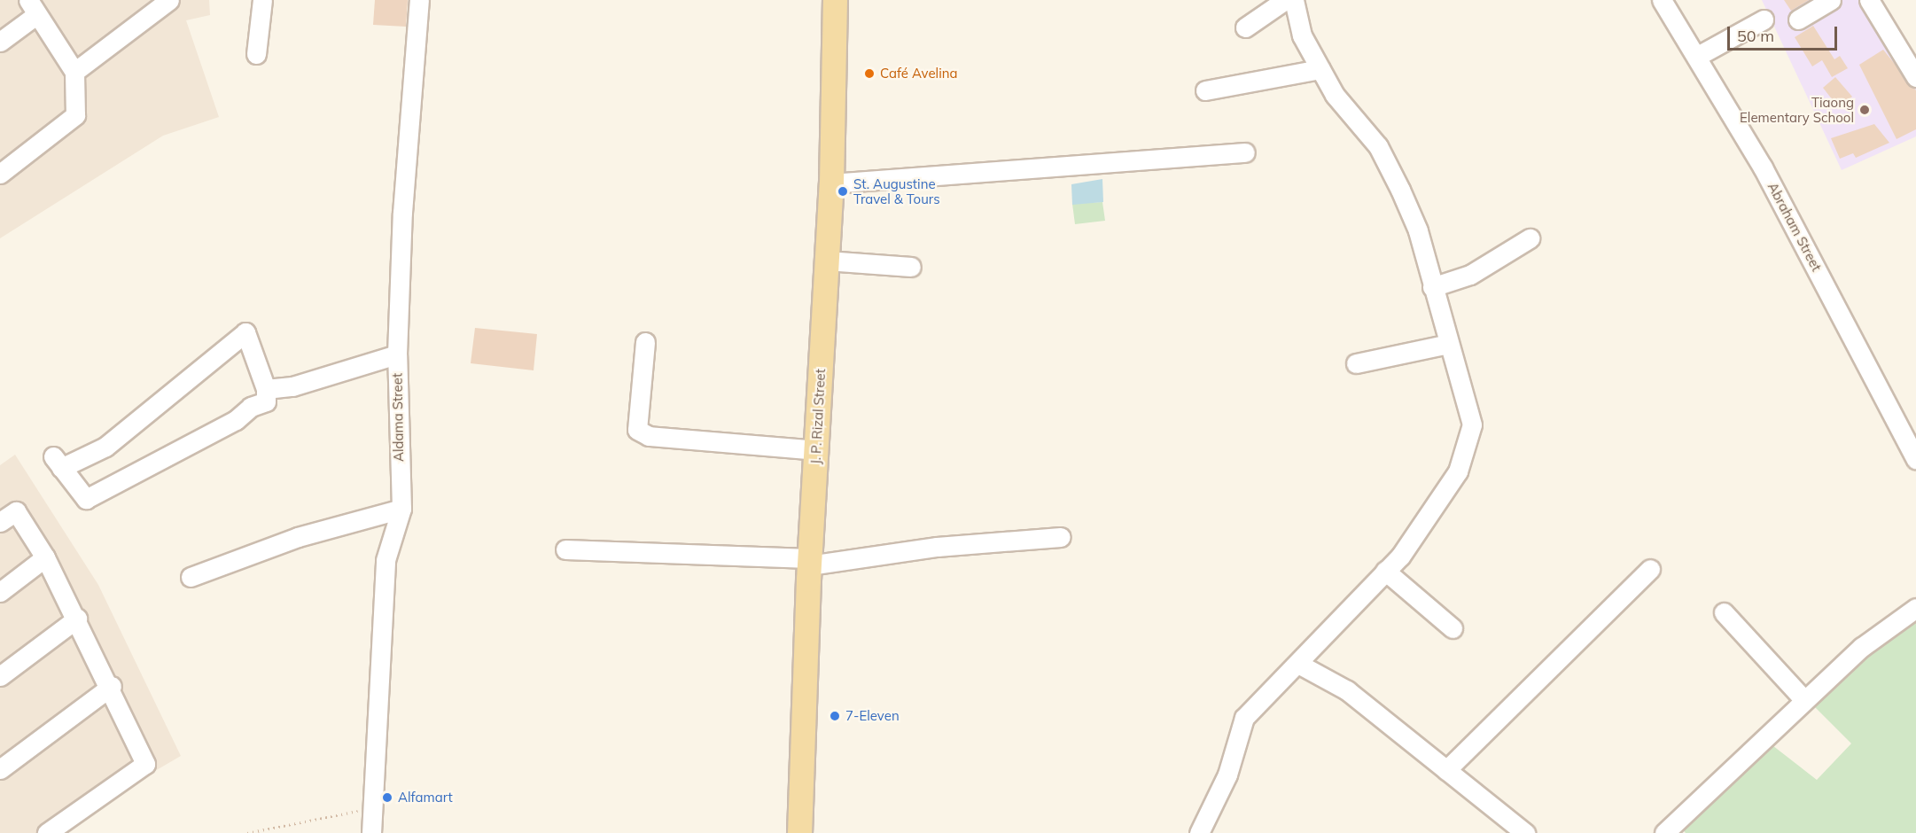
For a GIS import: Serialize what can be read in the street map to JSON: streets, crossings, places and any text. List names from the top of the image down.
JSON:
{
  "streets": {
    "main road": ["J. P. Rizal Street"],
    "street": ["Abraham Street", "Aldama Street"]
  },
  "places": [
    "Café Avelina",
    "Tiaong Elementary School",
    "St. Augustine Travel & Tours",
    "7-Eleven",
    "Alfamart"
  ],
  "scale_bar": "50 m"
}
